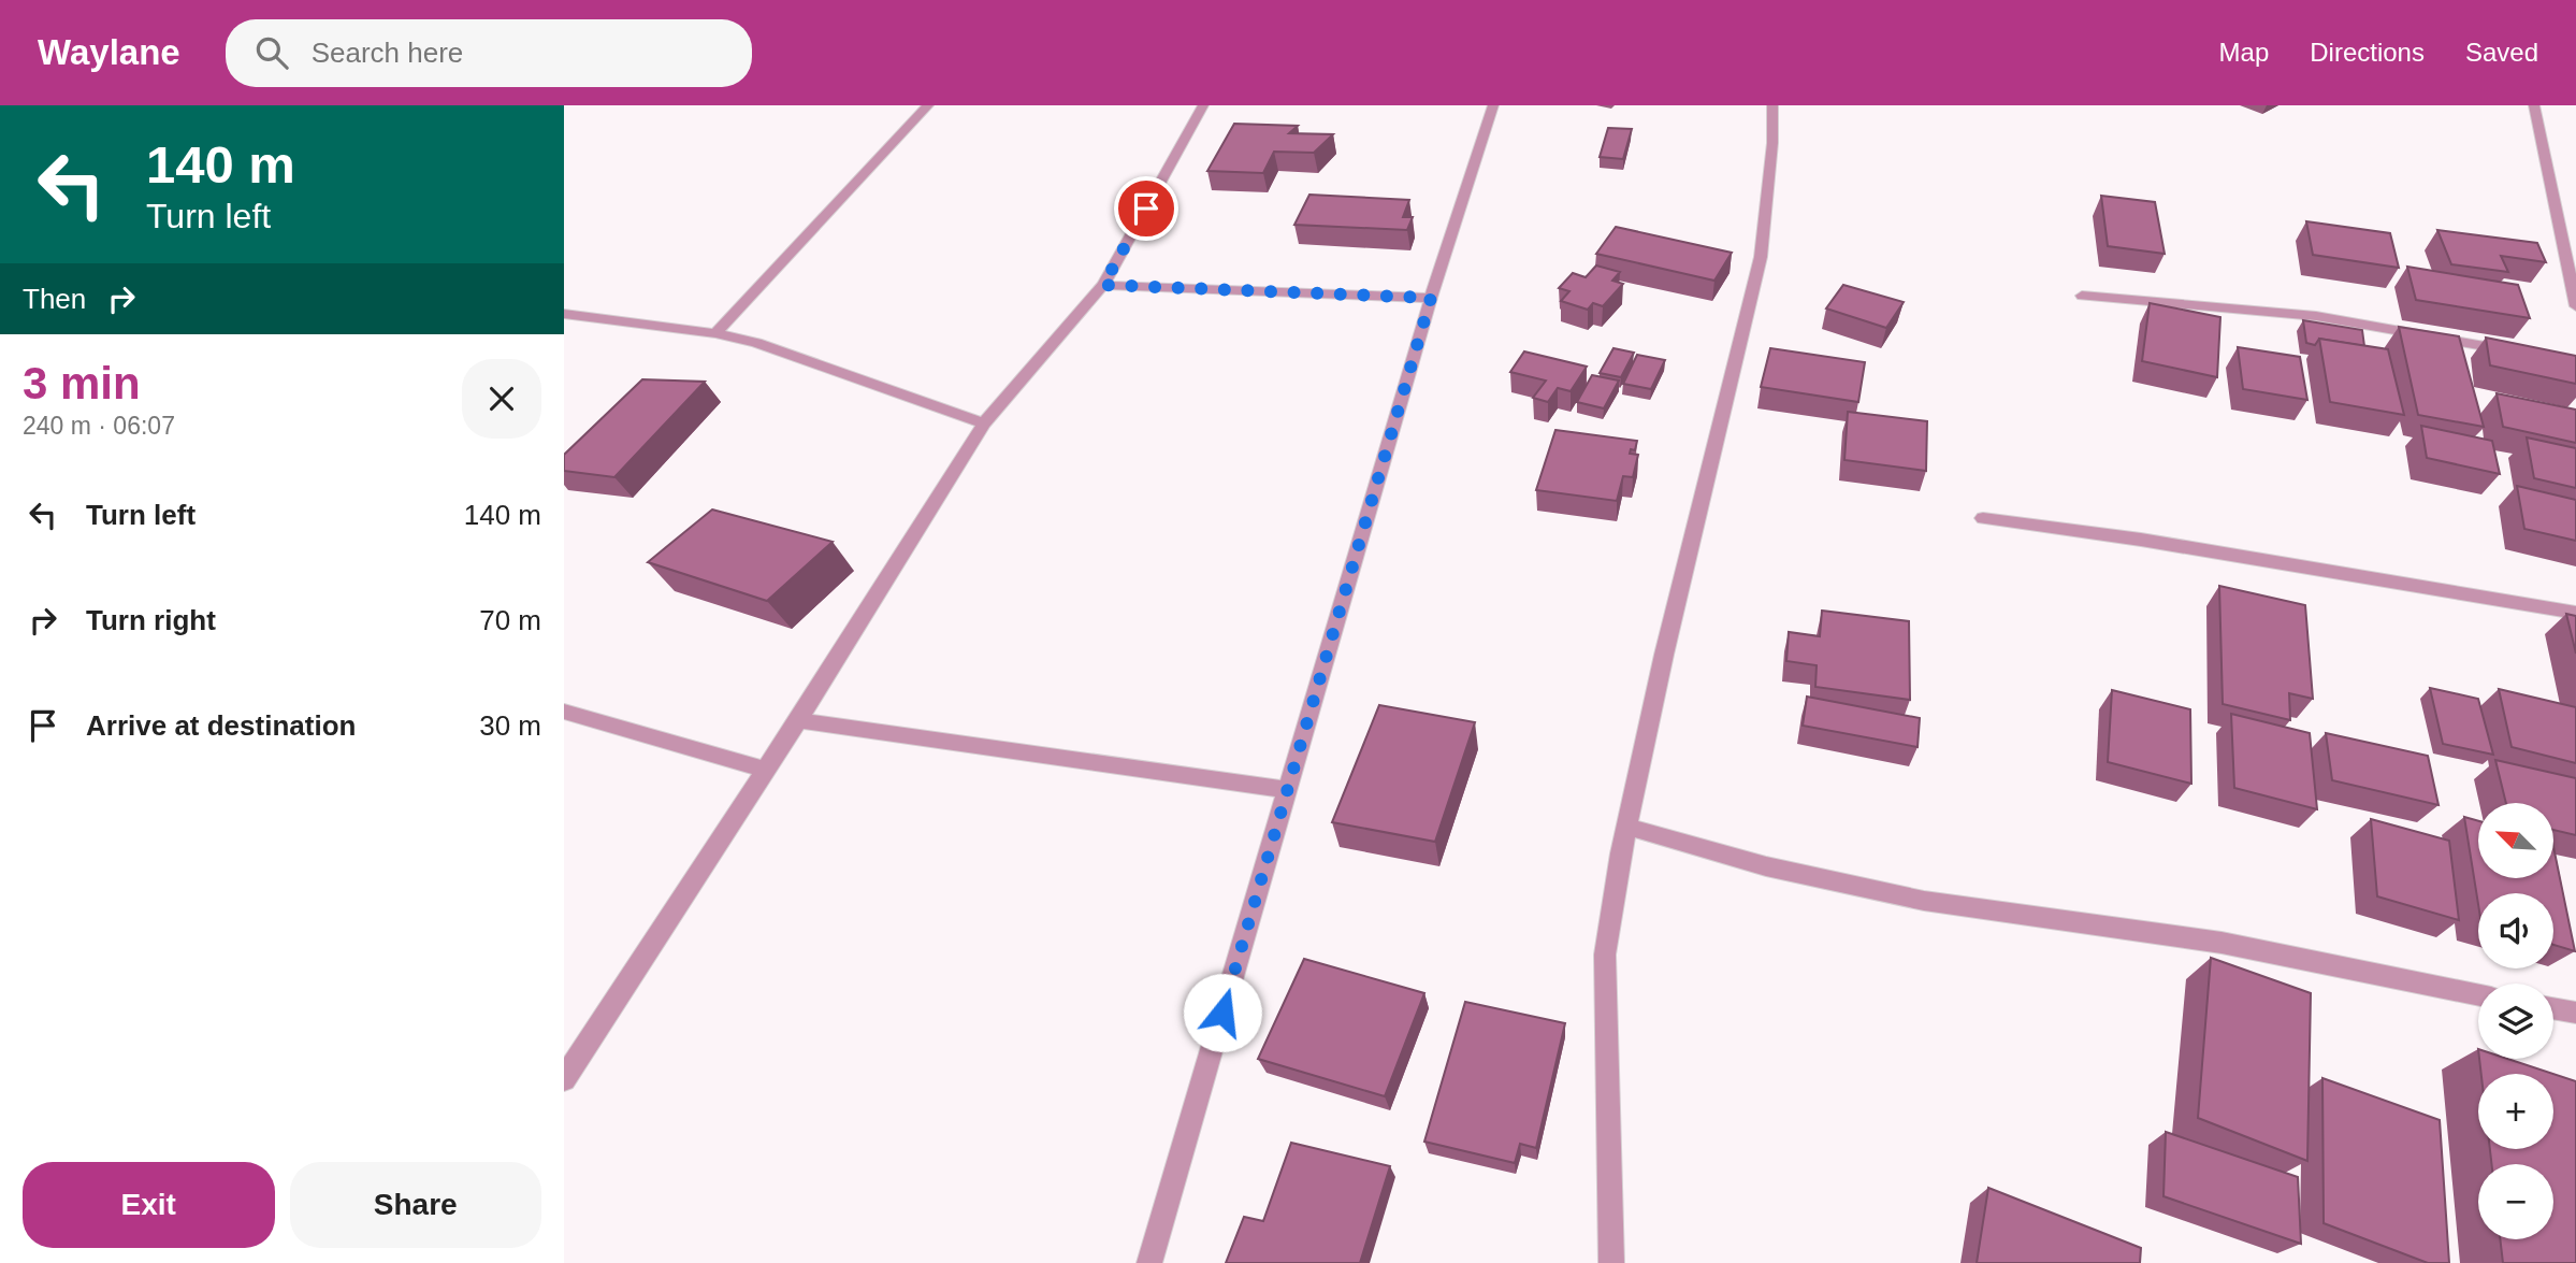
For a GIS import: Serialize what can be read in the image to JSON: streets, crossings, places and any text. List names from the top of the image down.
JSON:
{
  "north": "top left",
  "page": {
    "header": "Waylane",
    "search": "Search here",
    "nav": ["Map", "Directions", "Saved"],
    "turn": ["140 m", "Turn left"],
    "then": "Then",
    "heading": ["3 min", "240 m · 06:07"],
    "list": [
      {
        "name": "Turn left",
        "value": "140 m"
      },
      {
        "name": "Turn right",
        "value": "70 m"
      },
      {
        "name": "Arrive at destination",
        "value": "30 m"
      }
    ],
    "map_buttons": ["+", "−"],
    "buttons": ["Exit", "Share"]
  }
}
